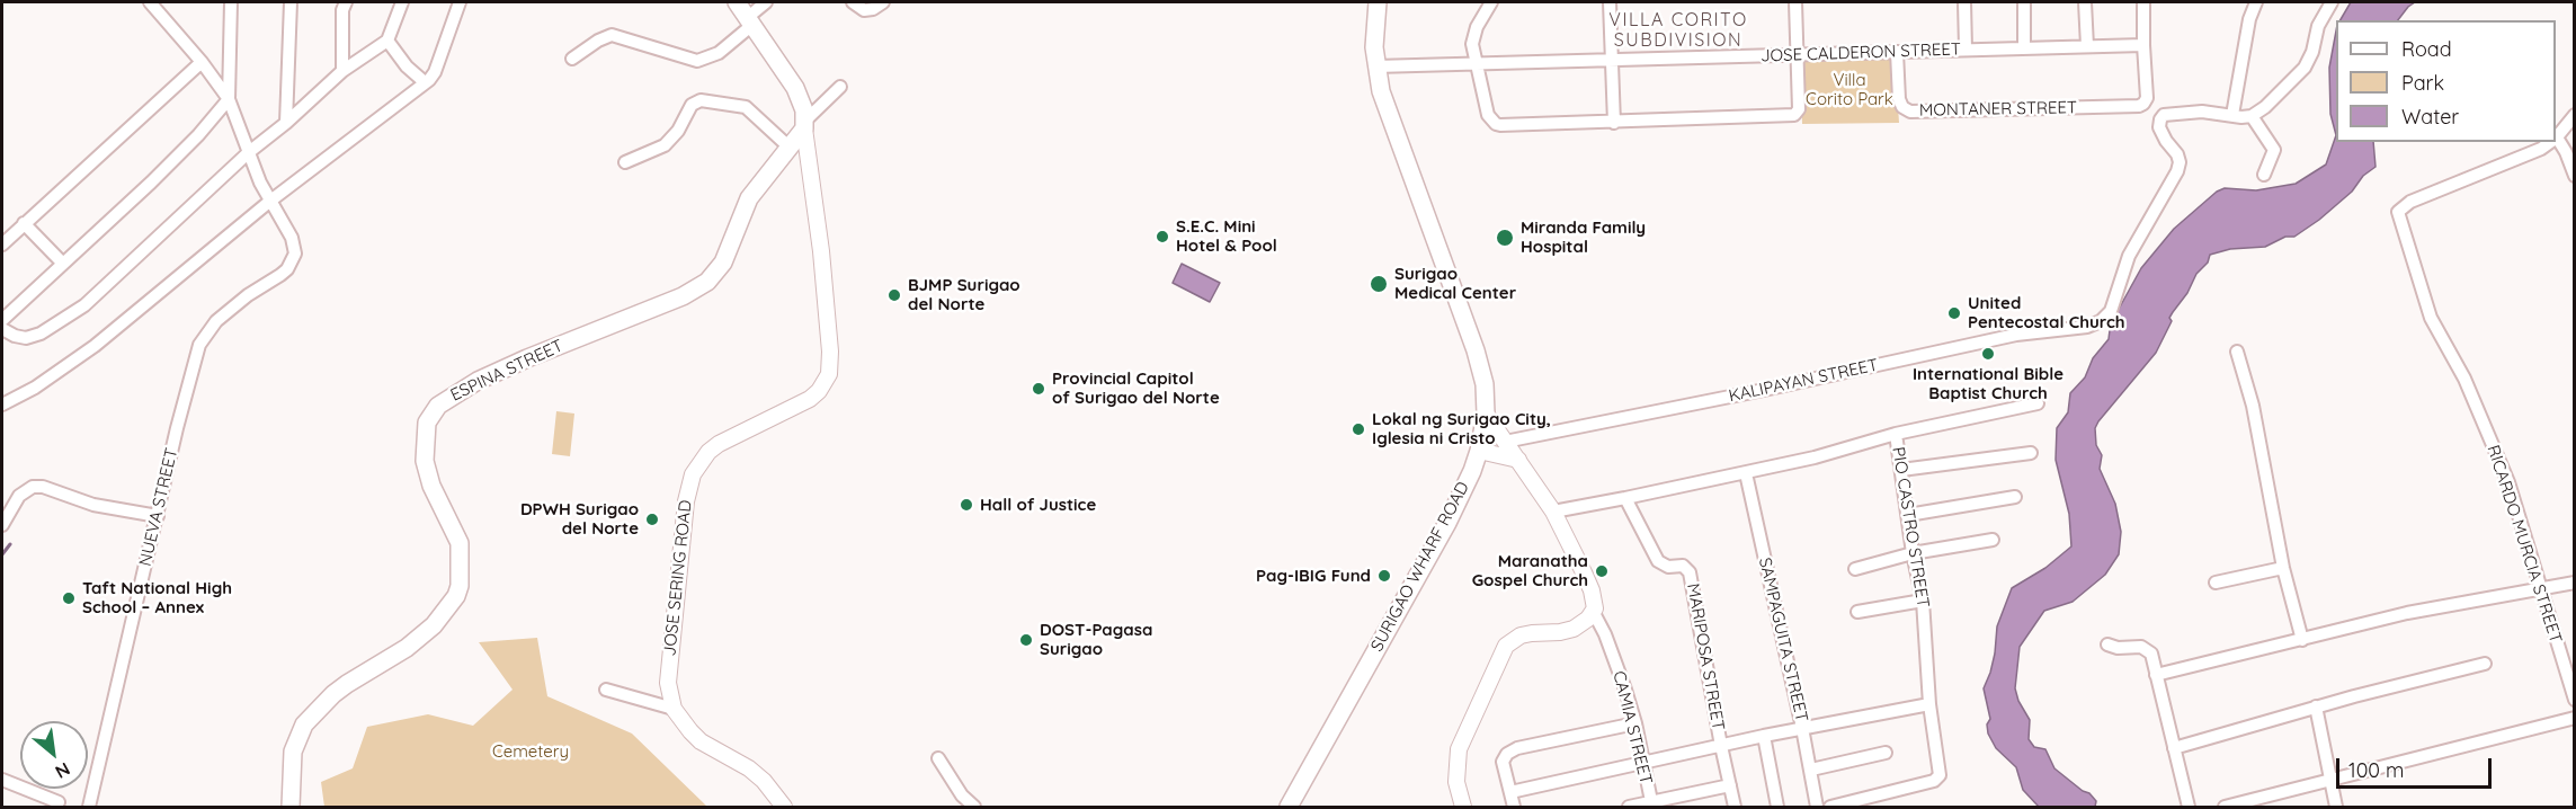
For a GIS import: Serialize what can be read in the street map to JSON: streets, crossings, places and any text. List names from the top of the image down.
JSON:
{
  "streets": {
    "main road": ["ESPINA STREET", "SURIGAO WHARF ROAD", "JOSE SERING ROAD"],
    "street": [
      "JOSE CALDERON STREET",
      "MONTANER STREET",
      "KALIPAYAN STREET",
      "NUEVA STREET",
      "PIO CASTRO STREET",
      "RICARDO MURCIA STREET",
      "SAMPAGUITA STREET",
      "MARIPOSA STREET",
      "CAMIA STREET"
    ]
  },
  "crossings": [
    ["JOSE CALDERON STREET", "MONTANER STREET"],
    ["JOSE CALDERON STREET", "SURIGAO WHARF ROAD"],
    ["ESPINA STREET", "JOSE SERING ROAD"],
    ["PIO CASTRO STREET", "SAMPAGUITA STREET"],
    ["PIO CASTRO STREET", "MARIPOSA STREET"]
  ],
  "districts": ["VILLA CORITO SUBDIVISION"],
  "parks": ["Villa Corito Park", "Cemetery"],
  "places": [
    "S.E.C. Mini Hotel & Pool",
    "Miranda Family Hospital",
    "Surigao Medical Center",
    "BJMP Surigao del Norte",
    "United Pentecostal Church",
    "International Bible Baptist Church",
    "Provincial Capitol of Surigao del Norte",
    "Lokal ng Surigao City, Iglesia ni Cristo",
    "Hall of Justice",
    "DPWH Surigao del Norte",
    "Maranatha Gospel Church",
    "Pag-IBIG Fund",
    "Taft National High School – Annex",
    "DOST-Pagasa Surigao"
  ],
  "legend": ["Road", "Park", "Water"],
  "scale_bar": "100 m",
  "north": "bottom right"
}
